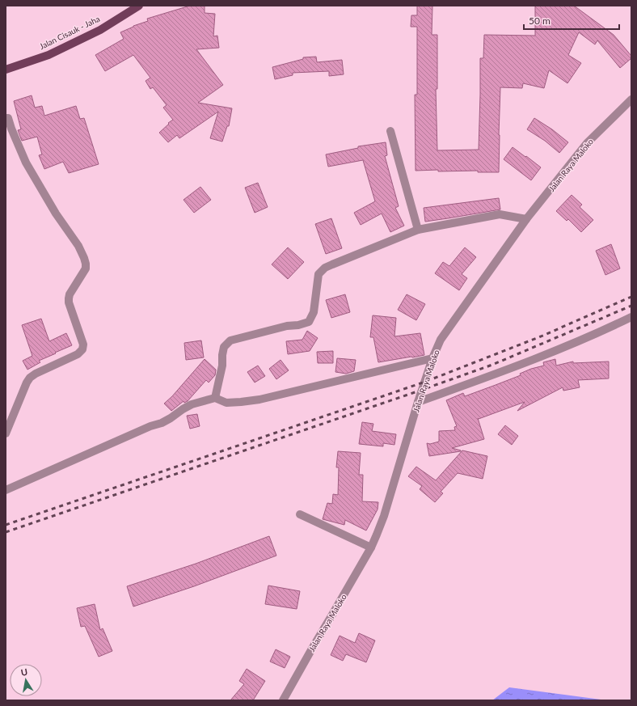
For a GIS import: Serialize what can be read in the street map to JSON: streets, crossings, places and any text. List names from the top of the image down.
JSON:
{
  "streets": {
    "main road": ["Jalan Cisauk - Jaha"],
    "street": ["Jalan Raya Maloko"]
  },
  "scale_bar": "50 m",
  "north": "top"
}
